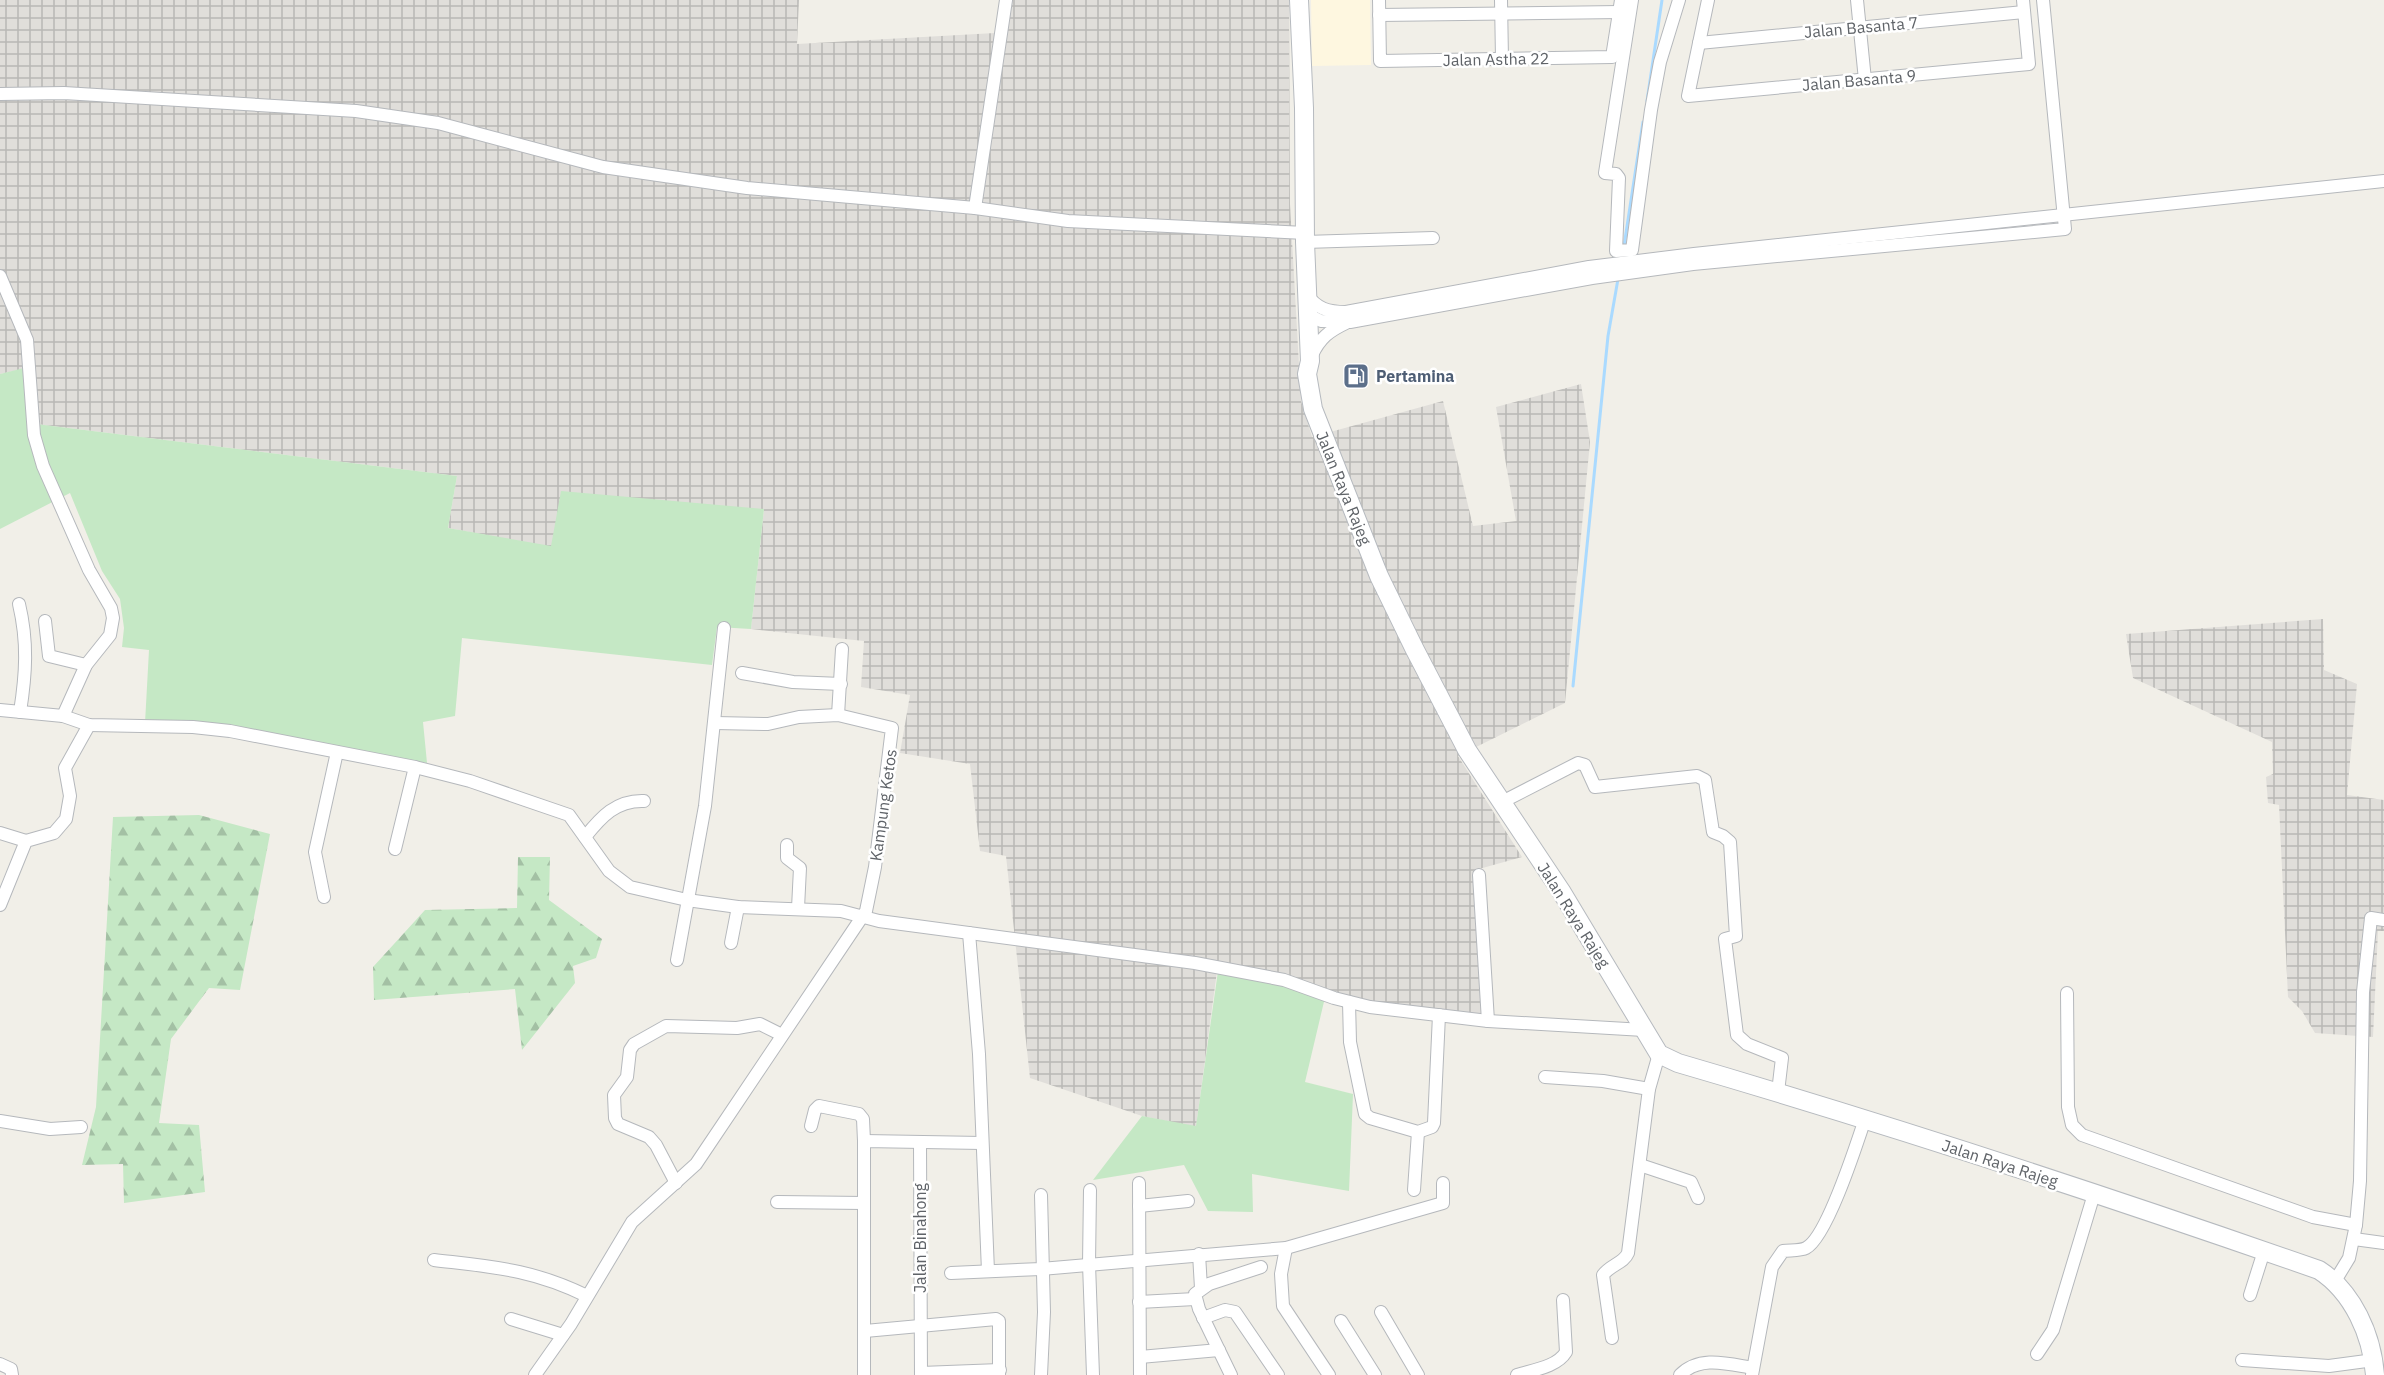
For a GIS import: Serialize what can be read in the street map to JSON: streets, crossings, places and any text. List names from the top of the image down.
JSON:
{
  "streets": {
    "main road": ["Jalan Raya Rajeg"],
    "street": [
      "Jalan Basanta 7",
      "Jalan Astha 22",
      "Jalan Basanta 9",
      "Kampung Ketos",
      "Jalan Binahong"
    ]
  },
  "crossings": [
    ["Jalan Basanta 7", "Jalan Basanta 9"]
  ],
  "places": {
    "fuel station": ["Pertamina"]
  }
}
